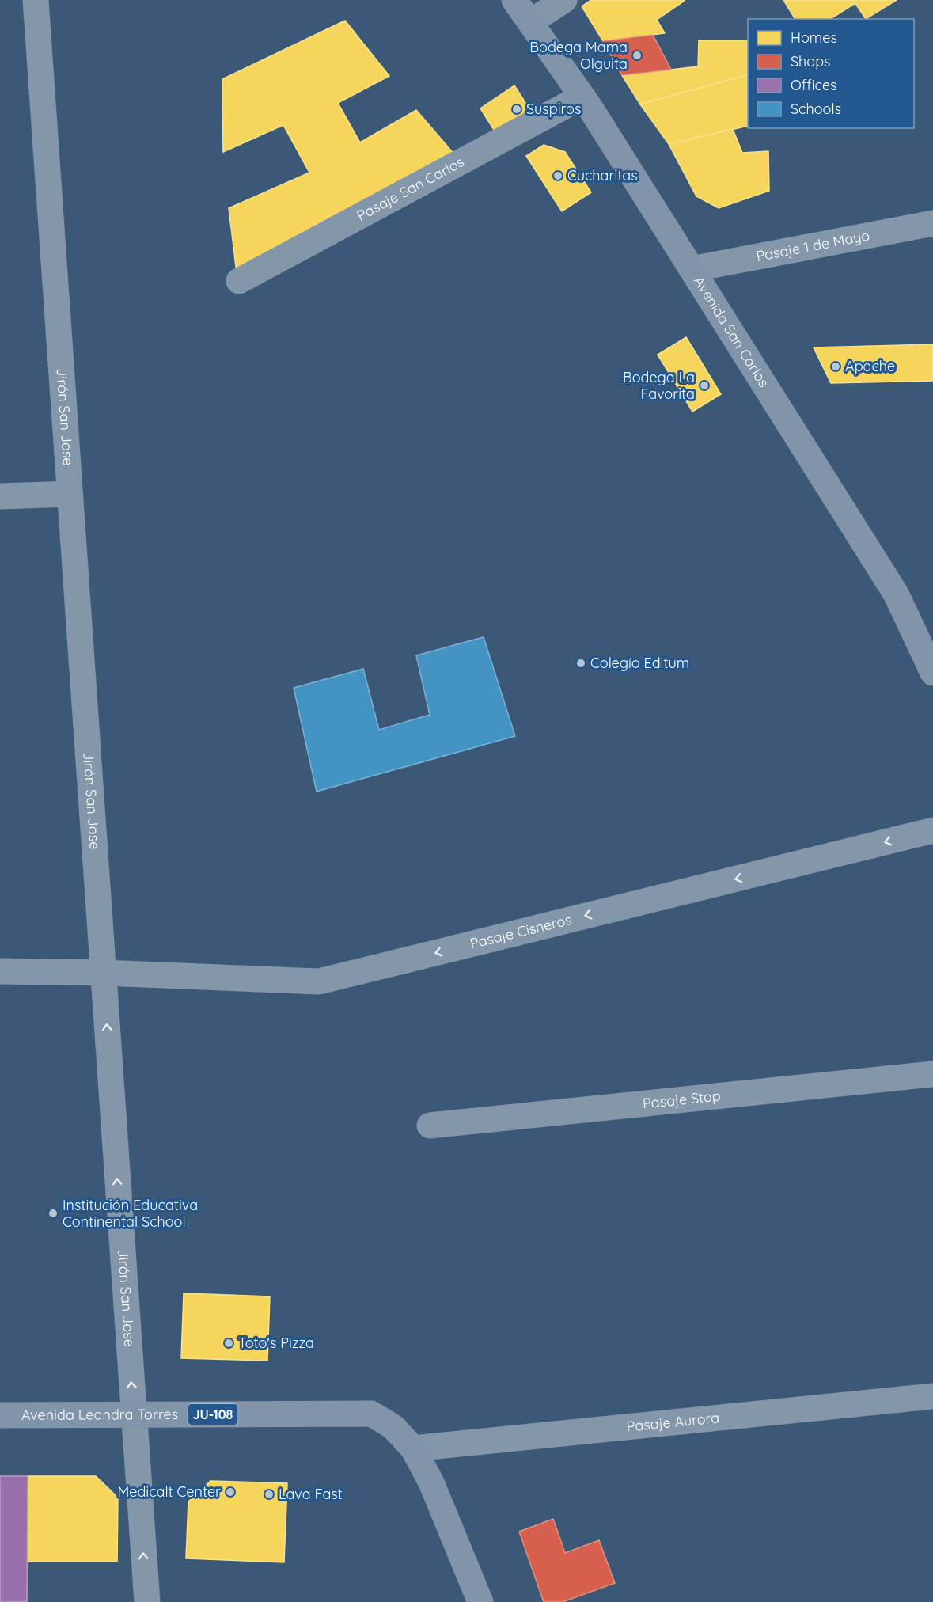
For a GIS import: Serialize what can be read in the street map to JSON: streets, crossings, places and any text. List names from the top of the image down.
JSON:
{
  "streets": {
    "main road": ["Avenida San Carlos", "Avenida Leandra Torres", "JU-108"],
    "street": [
      "Pasaje San Carlos",
      "Pasaje 1 de Mayo",
      "Jirón San Jose",
      "Pasaje Cisneros",
      "Pasaje Stop",
      "Pasaje Aurora"
    ]
  },
  "crossings": [
    ["Pasaje San Carlos", "Avenida San Carlos"],
    ["Pasaje 1 de Mayo", "Avenida San Carlos"],
    ["Jirón San Jose", "Pasaje Cisneros"],
    ["Jirón San Jose", "Avenida Leandra Torres"],
    ["Avenida Leandra Torres", "JU-108"],
    ["Avenida Leandra Torres", "Pasaje Aurora"],
    ["JU-108", "Pasaje Aurora"]
  ],
  "one_way": ["Jirón San Jose", "Pasaje Cisneros"],
  "places": [
    "Bodega Mama Olguita",
    "Suspiros",
    "Cucharitas",
    "Apache",
    "Bodega La Favorita",
    "Colegío Editum",
    "Institución Educativa Continental School",
    "Toto's Pizza",
    "Medicalt Center",
    "Lava Fast"
  ],
  "legend": [
    "Homes",
    "Shops",
    "Offices",
    "Schools"
  ]
}
